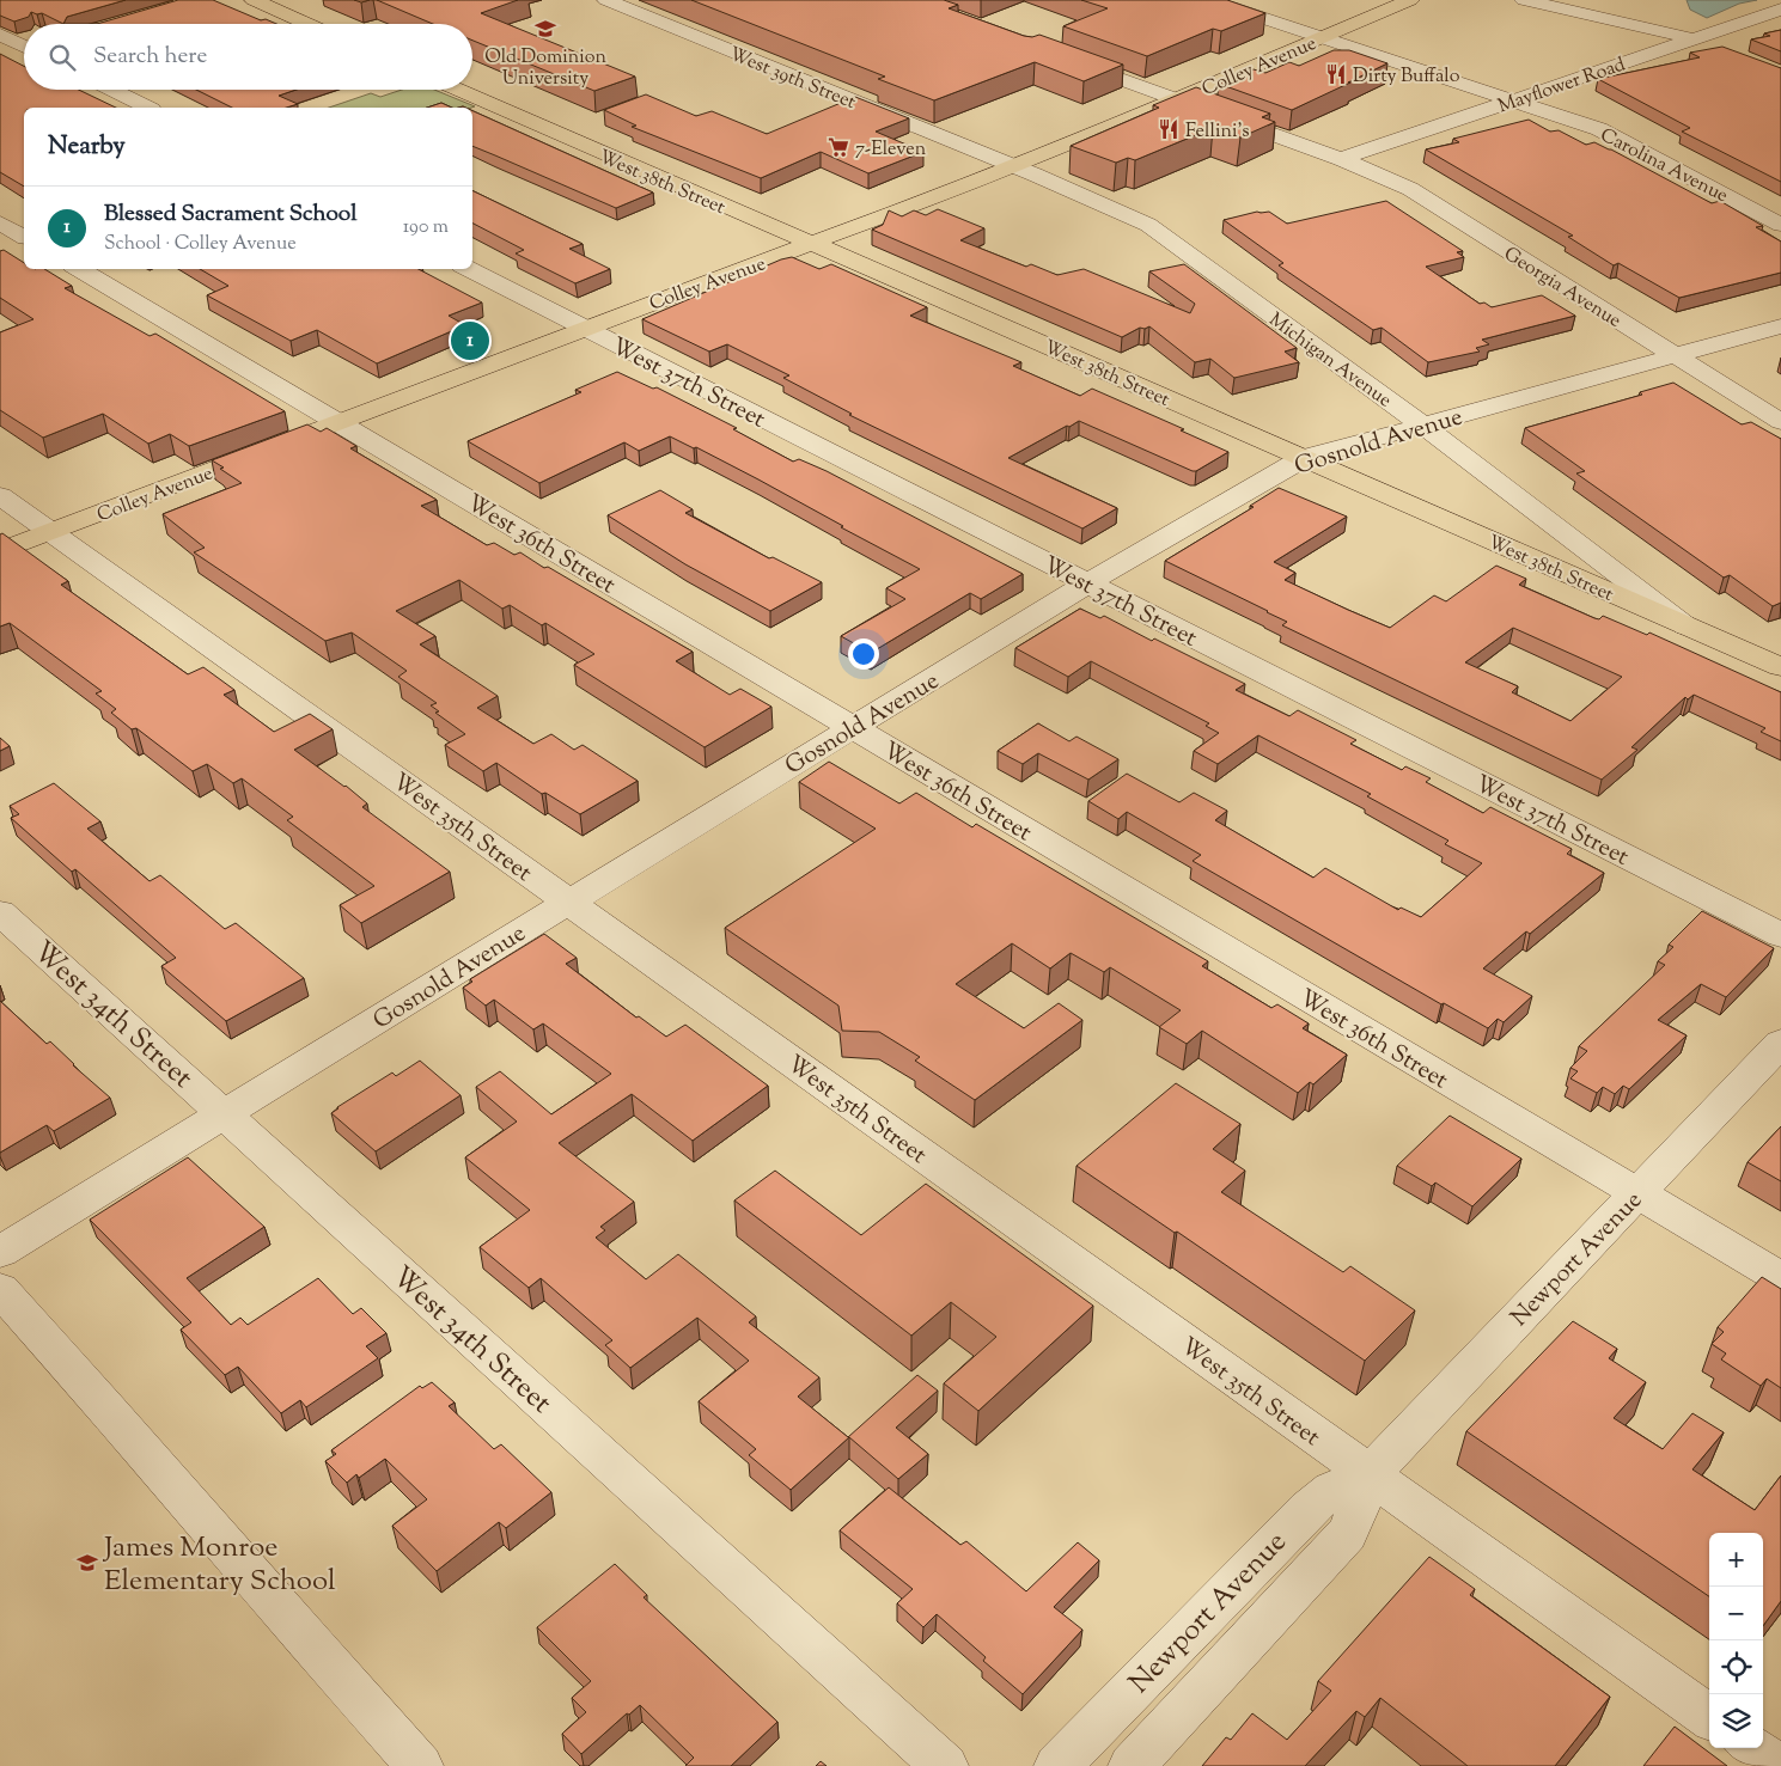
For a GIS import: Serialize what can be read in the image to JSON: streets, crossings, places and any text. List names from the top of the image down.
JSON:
{
  "streets": {
    "main road": ["Colley Avenue", "West 38th Street"],
    "street": [
      "West 39th Street",
      "Mayflower Road",
      "Carolina Avenue",
      "Georgia Avenue",
      "Michigan Avenue",
      "West 37th Street",
      "Gosnold Avenue",
      "West 36th Street",
      "West 35th Street",
      "West 34th Street",
      "Newport Avenue"
    ]
  },
  "crossings": [
    ["Colley Avenue", "West 39th Street"],
    ["Colley Avenue", "Carolina Avenue"],
    ["Colley Avenue", "West 38th Street"],
    ["Colley Avenue", "Georgia Avenue"],
    ["Colley Avenue", "Michigan Avenue"],
    ["Colley Avenue", "West 37th Street"],
    ["Colley Avenue", "West 36th Street"],
    ["Colley Avenue", "West 35th Street"],
    ["West 39th Street", "Michigan Avenue"],
    ["Mayflower Road", "Carolina Avenue"],
    ["Mayflower Road", "Georgia Avenue"],
    ["West 38th Street", "Michigan Avenue"],
    ["West 38th Street", "Gosnold Avenue"],
    ["Georgia Avenue", "Gosnold Avenue"],
    ["Michigan Avenue", "Gosnold Avenue"],
    ["West 37th Street", "Gosnold Avenue"],
    ["Gosnold Avenue", "West 36th Street"],
    ["Gosnold Avenue", "West 35th Street"],
    ["Gosnold Avenue", "West 34th Street"],
    ["West 36th Street", "Newport Avenue"],
    ["West 35th Street", "Newport Avenue"]
  ],
  "places": {
    "school or university": ["Old Dominion University", "James Monroe Elementary School"],
    "restaurant": ["Dirty Buffalo", "Fellini's"],
    "supermarket": ["7-Eleven"]
  },
  "page": {
    "search": "Search here",
    "heading": "Nearby",
    "list": [
      {
        "mark": "1",
        "name": "Blessed Sacrament School",
        "note": "School · Colley Avenue",
        "value": "190 m"
      }
    ],
    "pins": "1",
    "map_buttons": ["+", "−"]
  }
}
